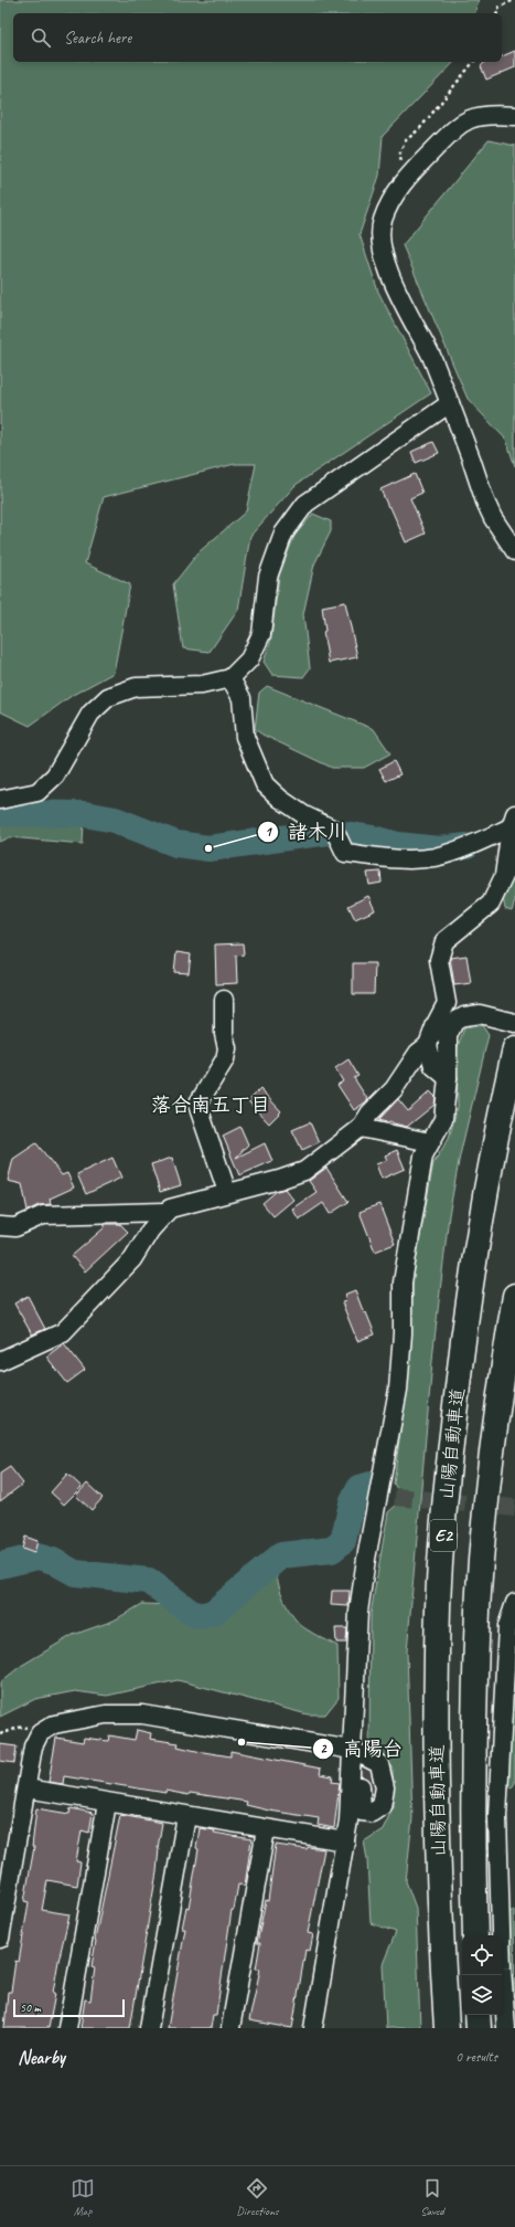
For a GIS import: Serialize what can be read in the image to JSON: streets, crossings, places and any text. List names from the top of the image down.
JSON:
{
  "streets": {
    "highway": ["山陽自動車道", "E2"]
  },
  "districts": ["落合南五丁目"],
  "places": ["諸木川", "高陽台"],
  "scale_bar": "50 m",
  "page": {
    "search": "Search here",
    "scale": "50 m",
    "heading": ["Nearby", "0 results"],
    "nav": ["Map", "Directions", "Saved"]
  }
}
